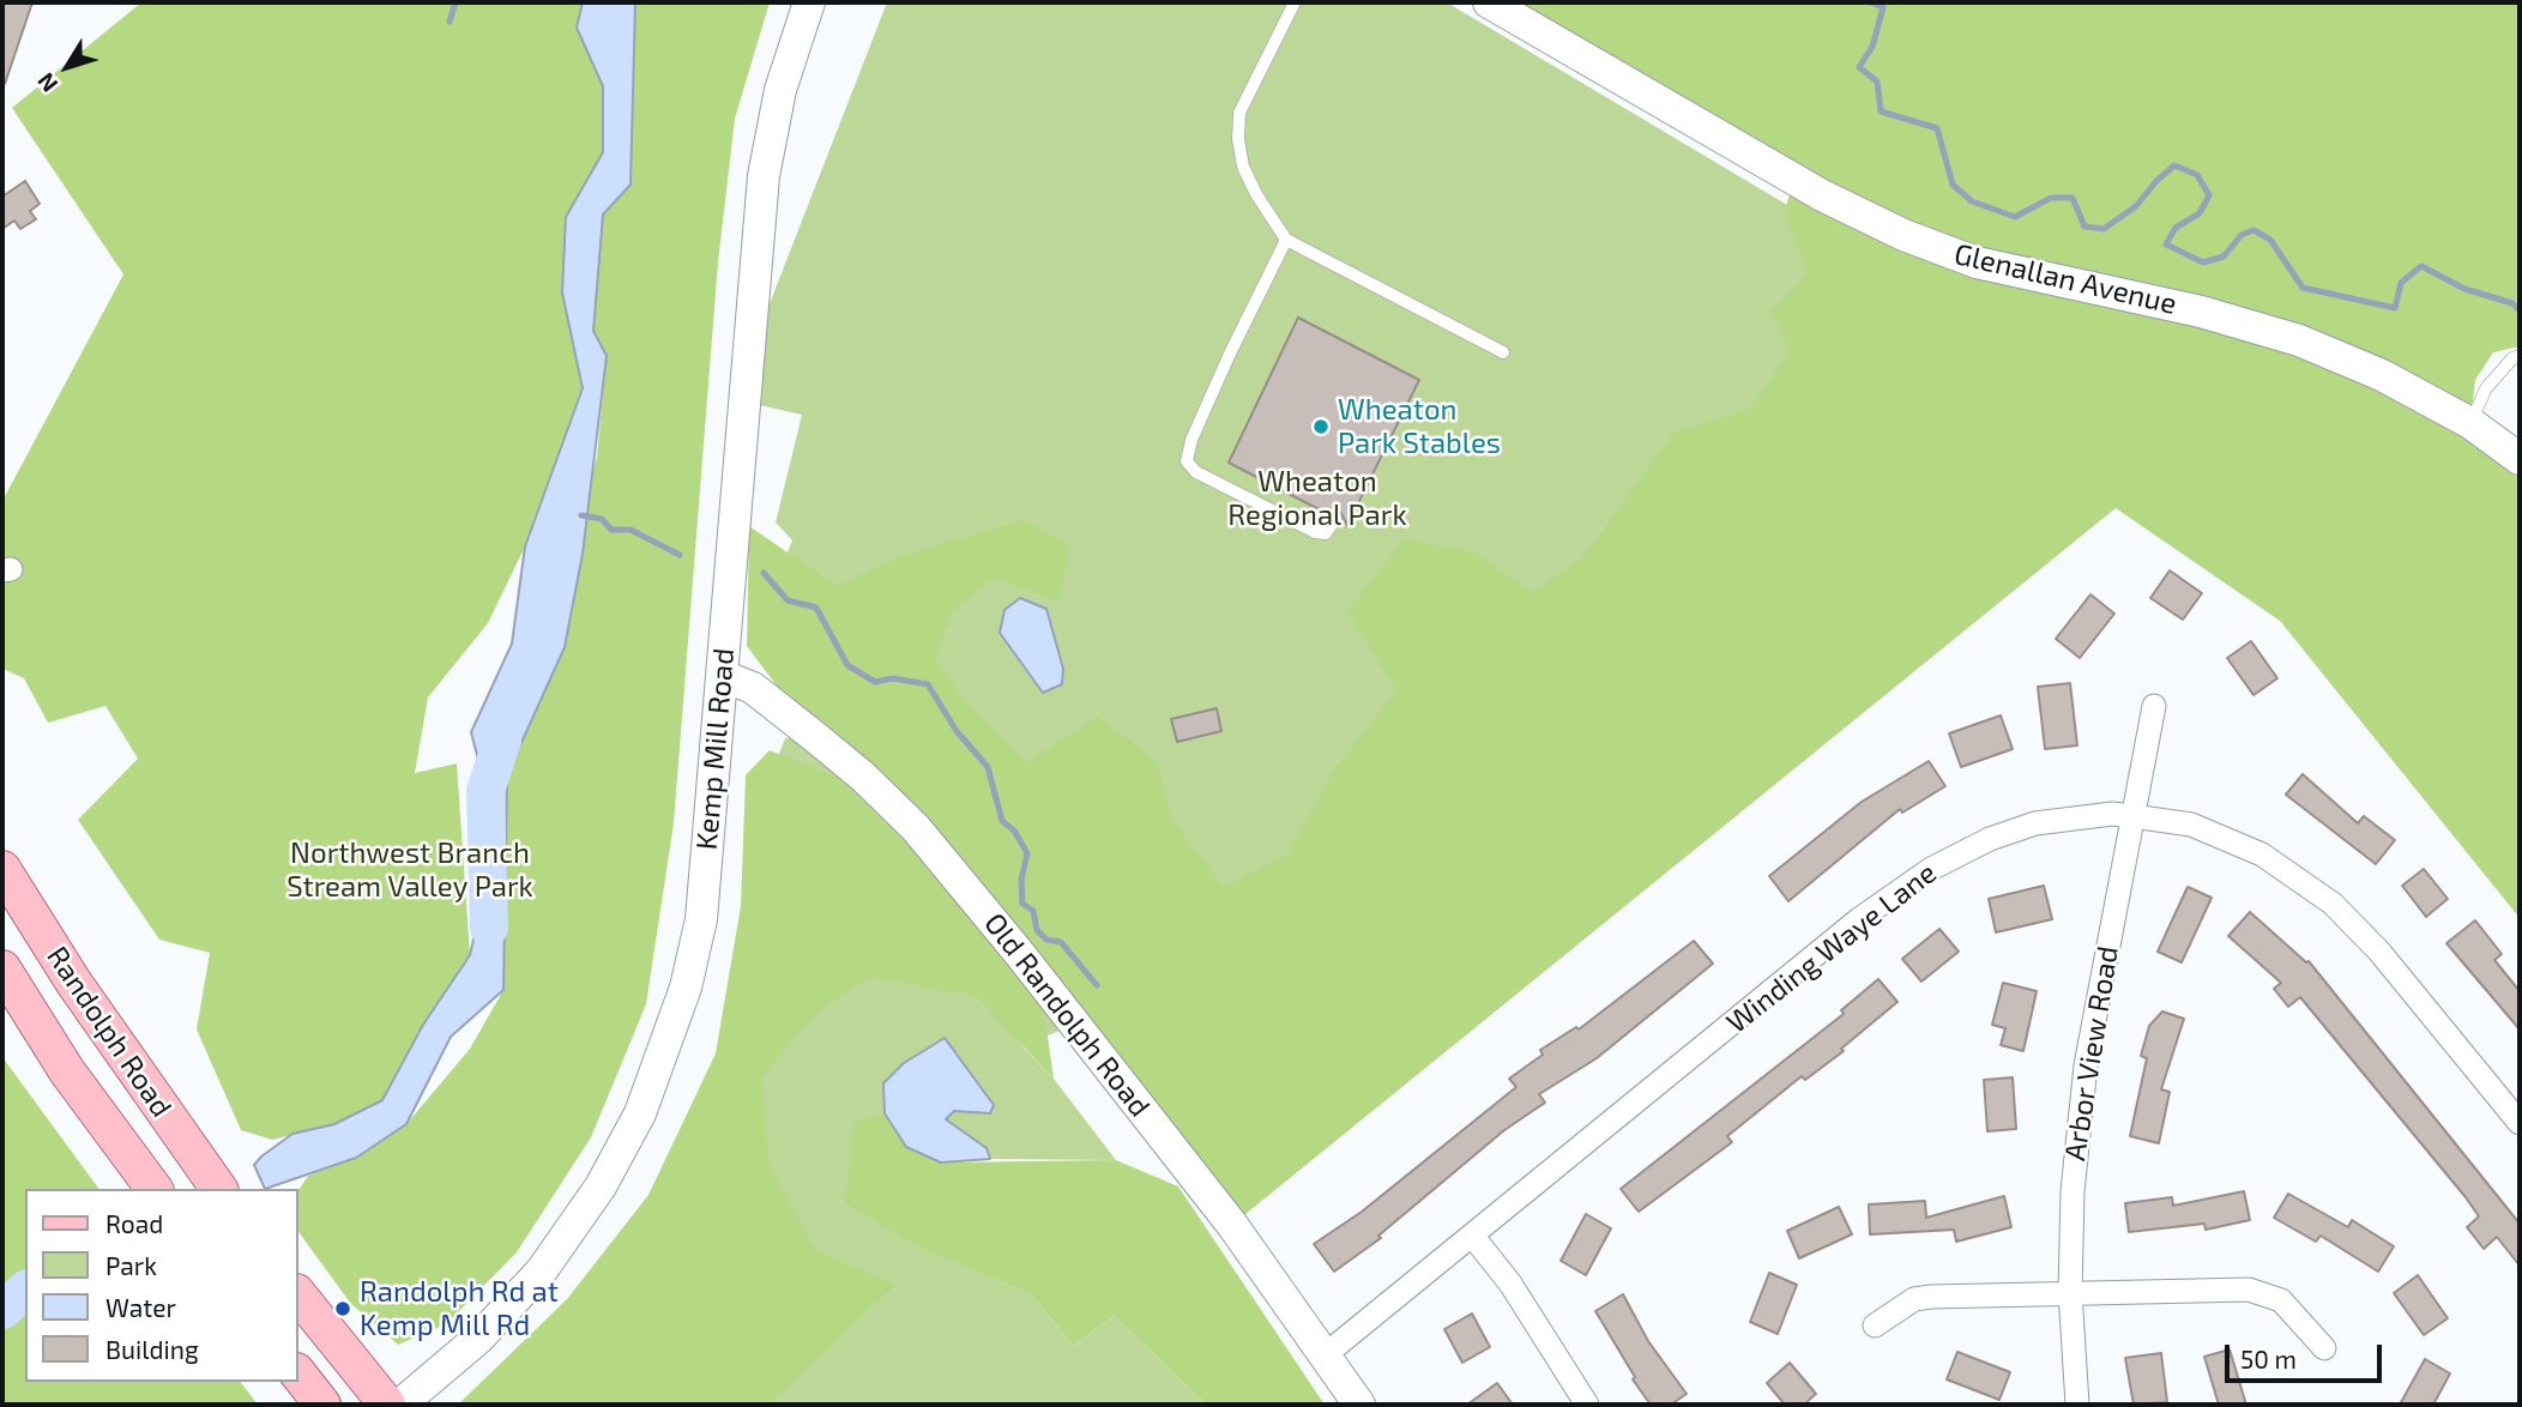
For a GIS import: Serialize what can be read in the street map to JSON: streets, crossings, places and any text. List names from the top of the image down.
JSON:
{
  "streets": {
    "main road": ["Randolph Road"],
    "street": [
      "Glenallan Avenue",
      "Kemp Mill Road",
      "Winding Waye Lane",
      "Old Randolph Road",
      "Arbor View Road"
    ]
  },
  "crossings": [
    ["Kemp Mill Road", "Old Randolph Road"],
    ["Winding Waye Lane", "Old Randolph Road"],
    ["Winding Waye Lane", "Arbor View Road"]
  ],
  "parks": ["Wheaton Regional Park", "Northwest Branch Stream Valley Park"],
  "places": ["Wheaton Park Stables", "Randolph Rd at Kemp Mill Rd"],
  "legend": [
    "Road",
    "Park",
    "Water",
    "Building"
  ],
  "scale_bar": "50 m",
  "north": "bottom left"
}
